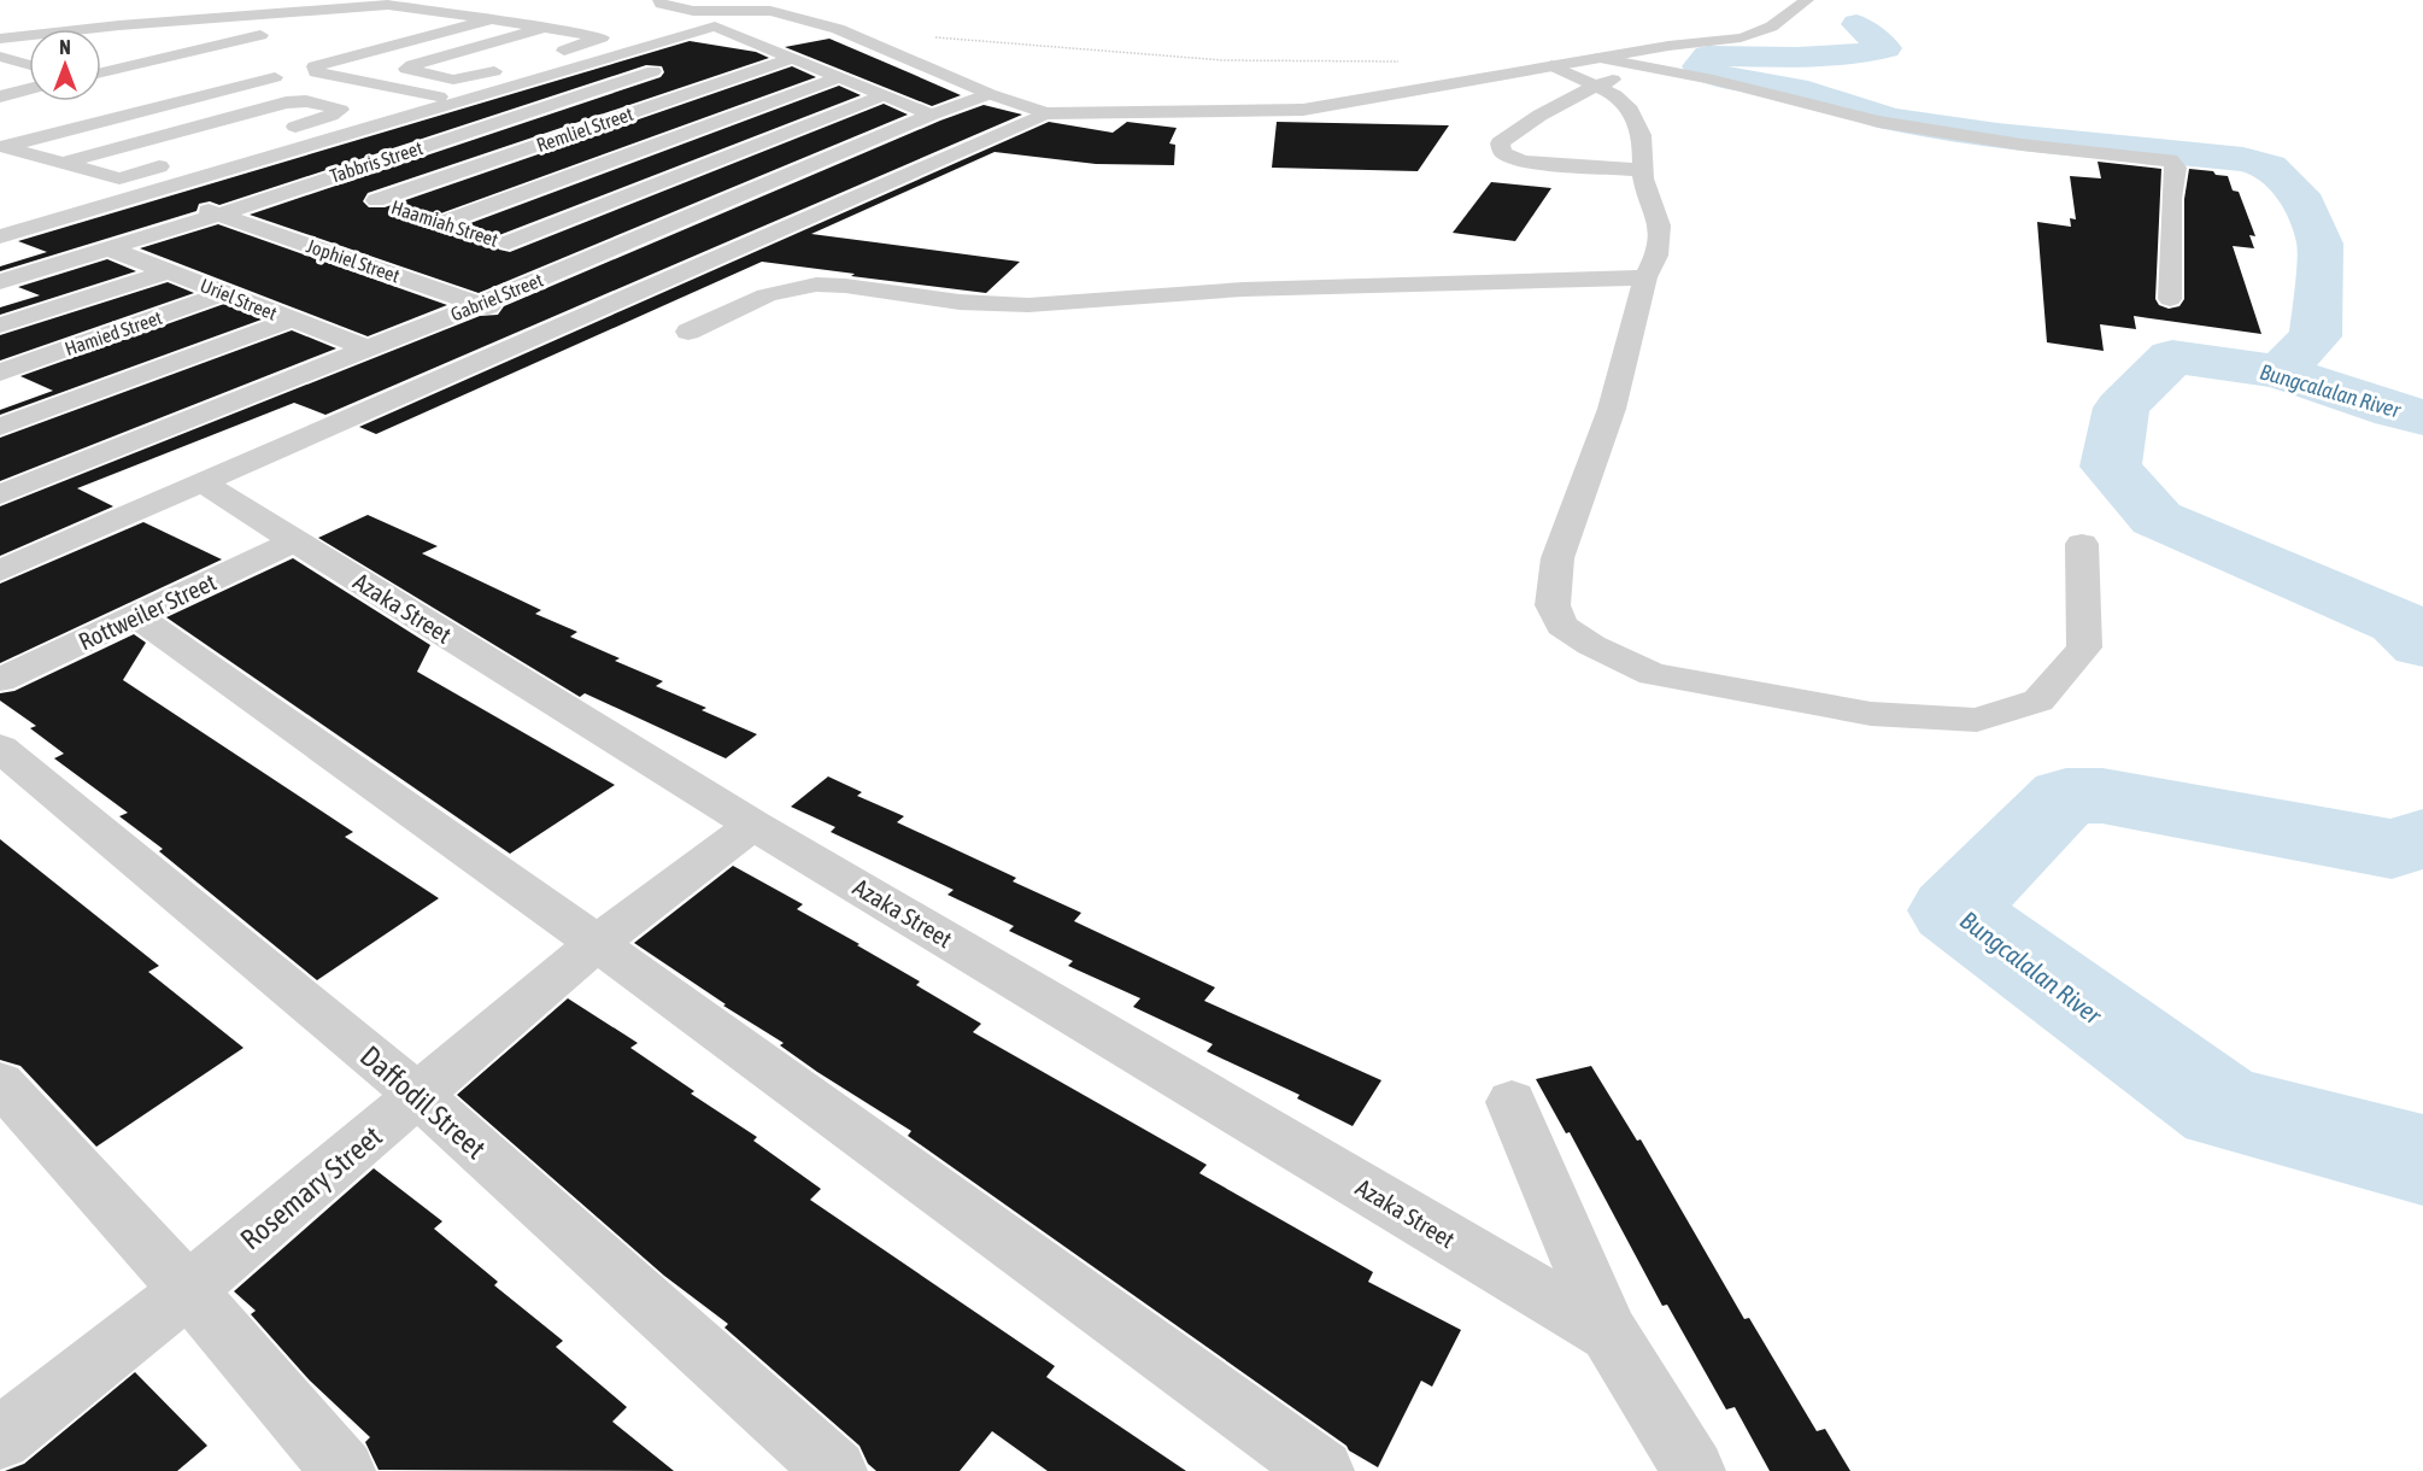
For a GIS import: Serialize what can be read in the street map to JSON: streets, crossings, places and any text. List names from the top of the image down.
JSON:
{
  "streets": {
    "street": [
      "Remliel Street",
      "Tabbris Street",
      "Haamiah Street",
      "Jophiel Street",
      "Gabriel Street",
      "Uriel Street",
      "Hamied Street",
      "Azaka Street",
      "Rottweiler Street",
      "Daffodil Street",
      "Rosemary Street"
    ]
  },
  "crossings": [
    ["Remliel Street", "Haamiah Street"],
    ["Tabbris Street", "Haamiah Street"],
    ["Tabbris Street", "Jophiel Street"],
    ["Tabbris Street", "Uriel Street"],
    ["Haamiah Street", "Gabriel Street"],
    ["Jophiel Street", "Gabriel Street"],
    ["Gabriel Street", "Uriel Street"],
    ["Uriel Street", "Hamied Street"],
    ["Azaka Street", "Rottweiler Street"],
    ["Azaka Street", "Rosemary Street"],
    ["Daffodil Street", "Rosemary Street"]
  ],
  "water": ["Bungcalalan River"],
  "north": "top"
}
